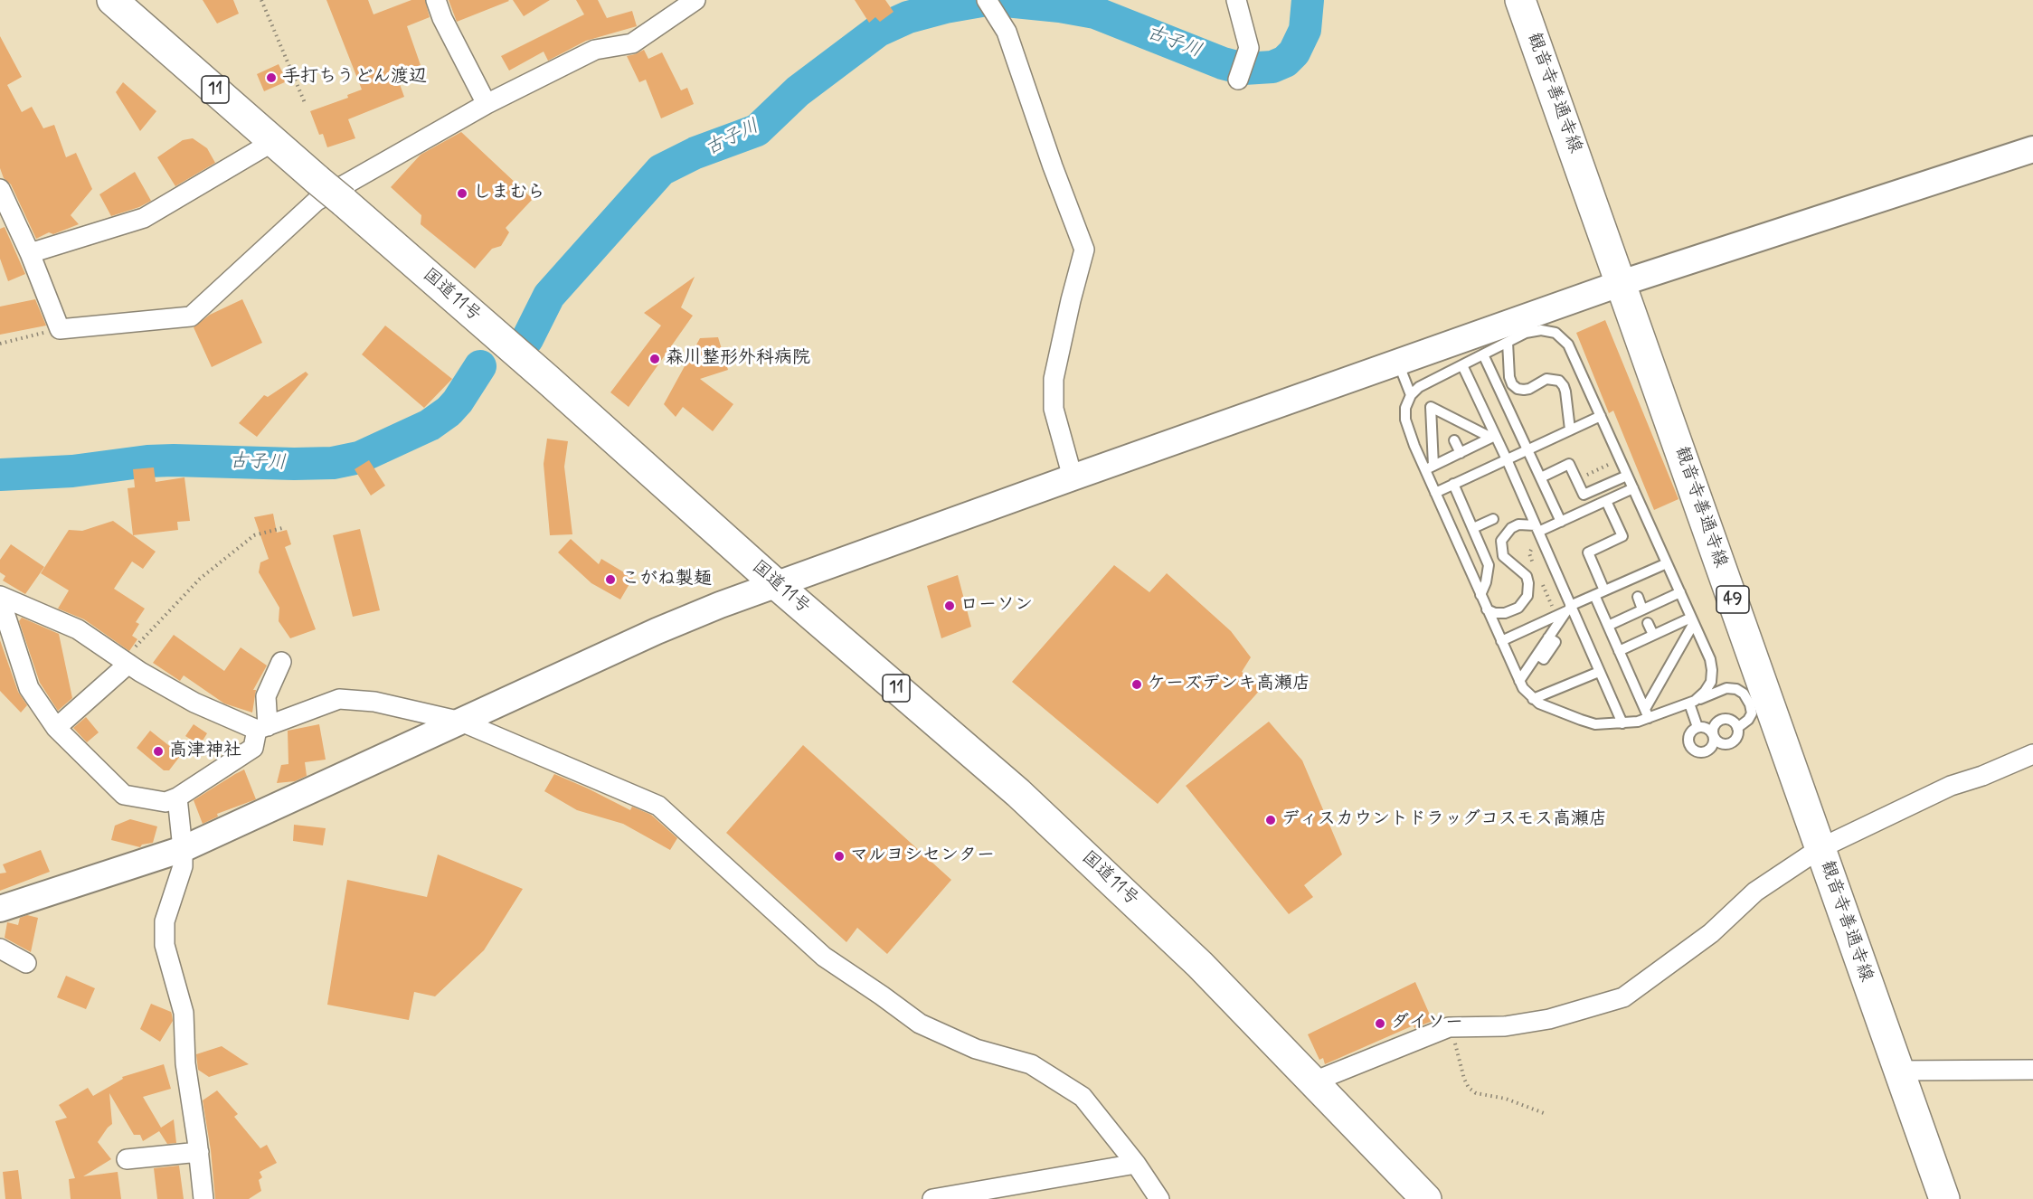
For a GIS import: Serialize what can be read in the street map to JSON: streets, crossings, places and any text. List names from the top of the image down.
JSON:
{
  "streets": {
    "main road": [
      "11",
      "観音寺善通寺線",
      "国道11号",
      "49"
    ]
  },
  "water": ["古子川"],
  "places": [
    "手打ちうどん渡辺",
    "しまむら",
    "森川整形外科病院",
    "こがね製麺",
    "ローソン",
    "ケーズデンキ高瀬店",
    "高津神社",
    "ディスカウントドラッグコスモス高瀬店",
    "マルヨシセンター",
    "ダイソー"
  ]
}
